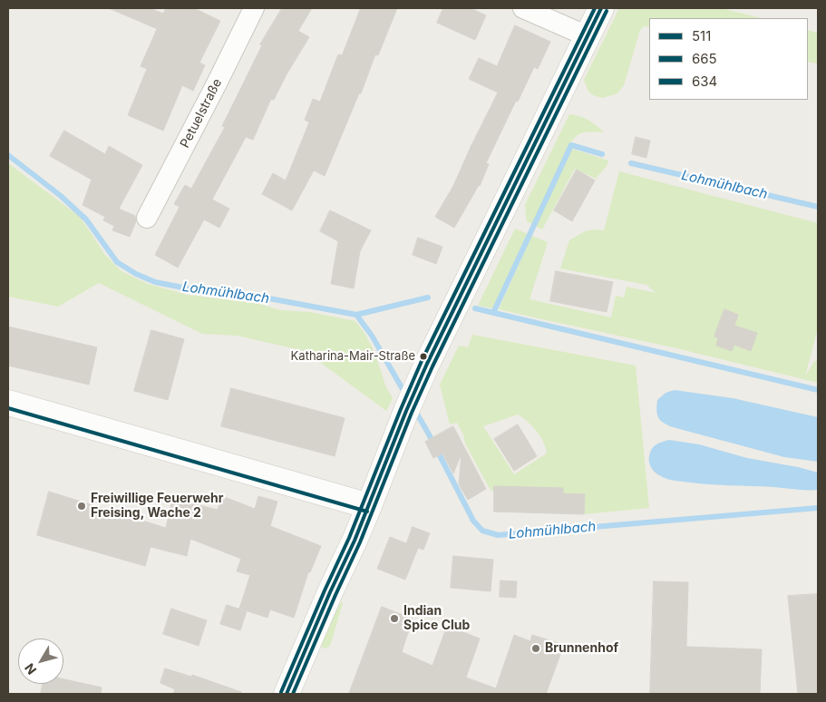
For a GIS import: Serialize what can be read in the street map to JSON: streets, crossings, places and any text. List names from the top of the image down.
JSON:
{
  "streets": {
    "street": ["Petuelstraße"]
  },
  "water": ["Lohmühlbach"],
  "places": [
    "Katharina-Mair-Straße",
    "Freiwillige Feuerwehr Freising, Wache 2",
    "Indian Spice Club",
    "Brunnenhof"
  ],
  "lines": ["transit line 511", "transit line 634", "transit line 665"],
  "legend": ["511", "665", "634"],
  "north": "bottom left"
}
